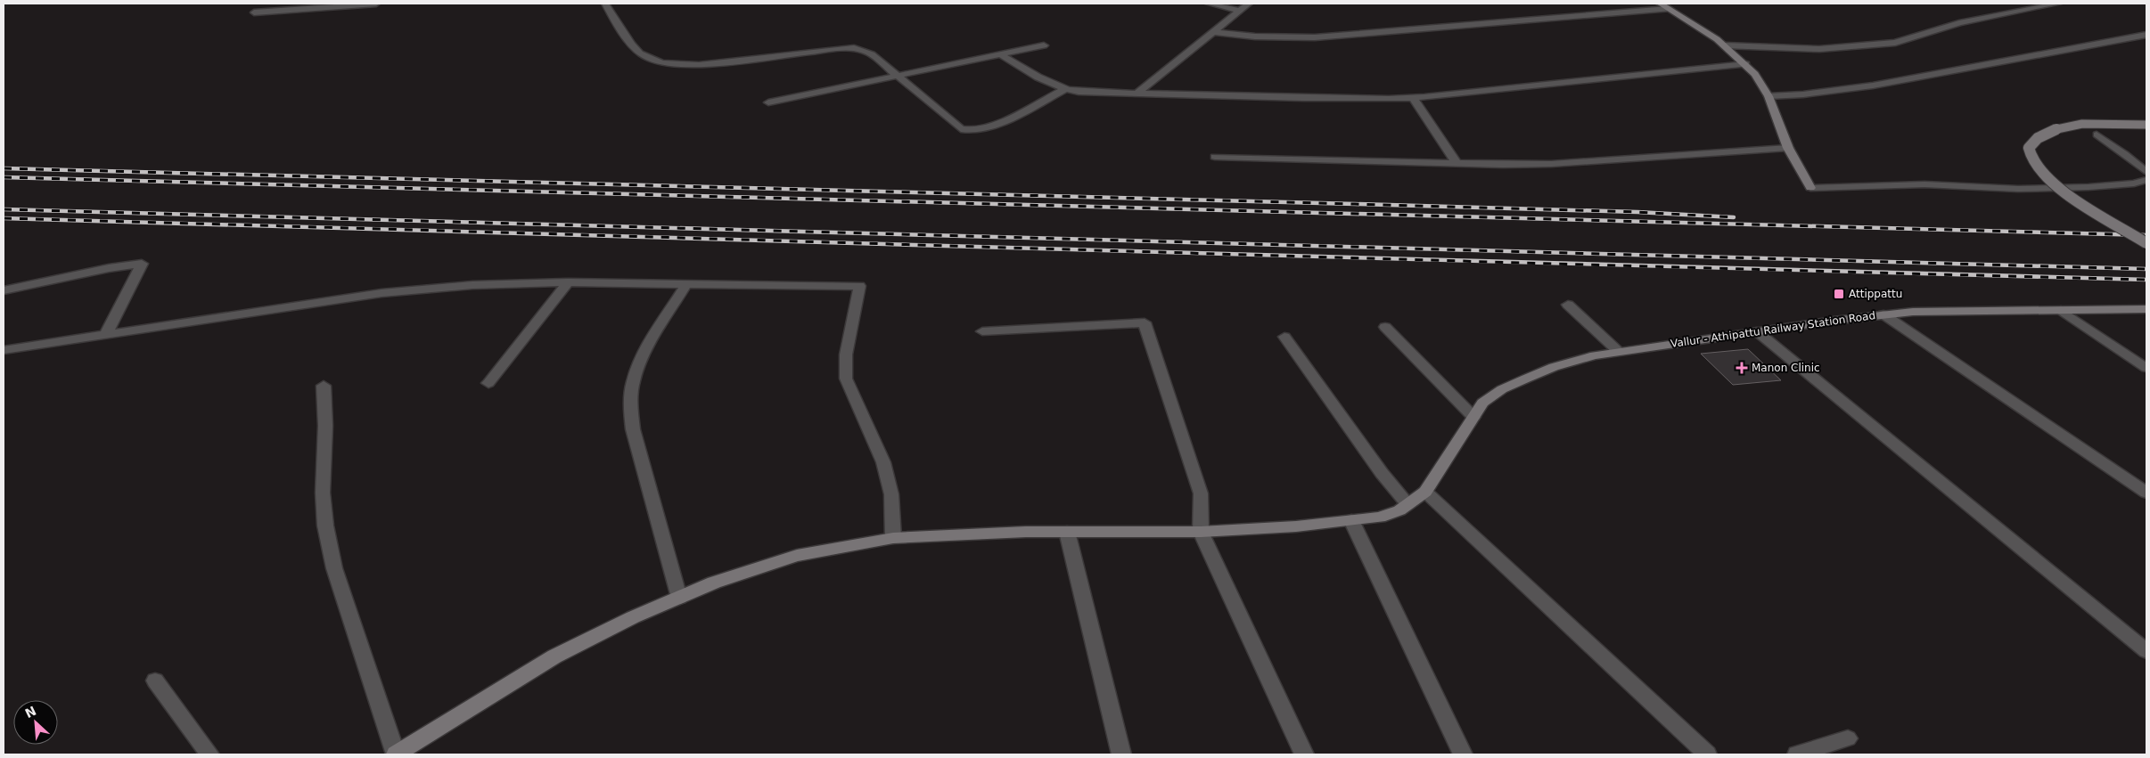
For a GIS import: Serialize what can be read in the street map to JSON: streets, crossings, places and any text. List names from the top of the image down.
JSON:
{
  "streets": {
    "street": ["Vallur - Athipattu Railway Station Road"]
  },
  "places": {
    "transit": ["Attippattu"],
    "health": ["Manon Clinic"]
  },
  "north": "top left"
}
